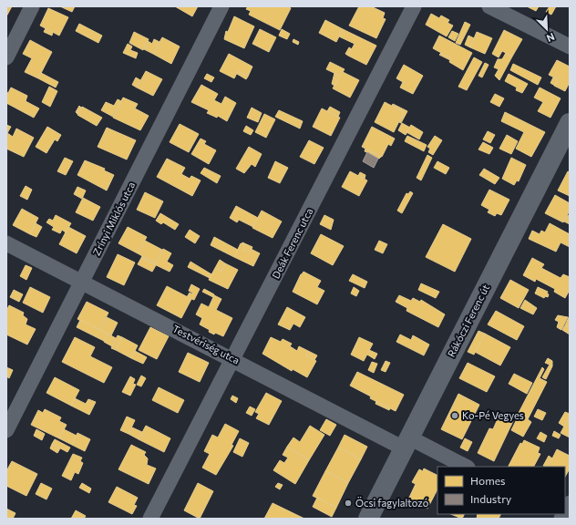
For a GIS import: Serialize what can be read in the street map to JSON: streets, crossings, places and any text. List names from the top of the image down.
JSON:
{
  "streets": {
    "street": [
      "Zrínyi Miklós utca",
      "Deák Ferenc utca",
      "Rákóczi Ferenc út",
      "Testvériség utca"
    ]
  },
  "crossings": [
    ["Zrínyi Miklós utca", "Testvériség utca"],
    ["Deák Ferenc utca", "Testvériség utca"],
    ["Rákóczi Ferenc út", "Testvériség utca"]
  ],
  "places": ["Ko-Pé Vegyes", "Öcsi fagylaltozó"],
  "legend": ["Homes", "Industry"],
  "north": "bottom right"
}
